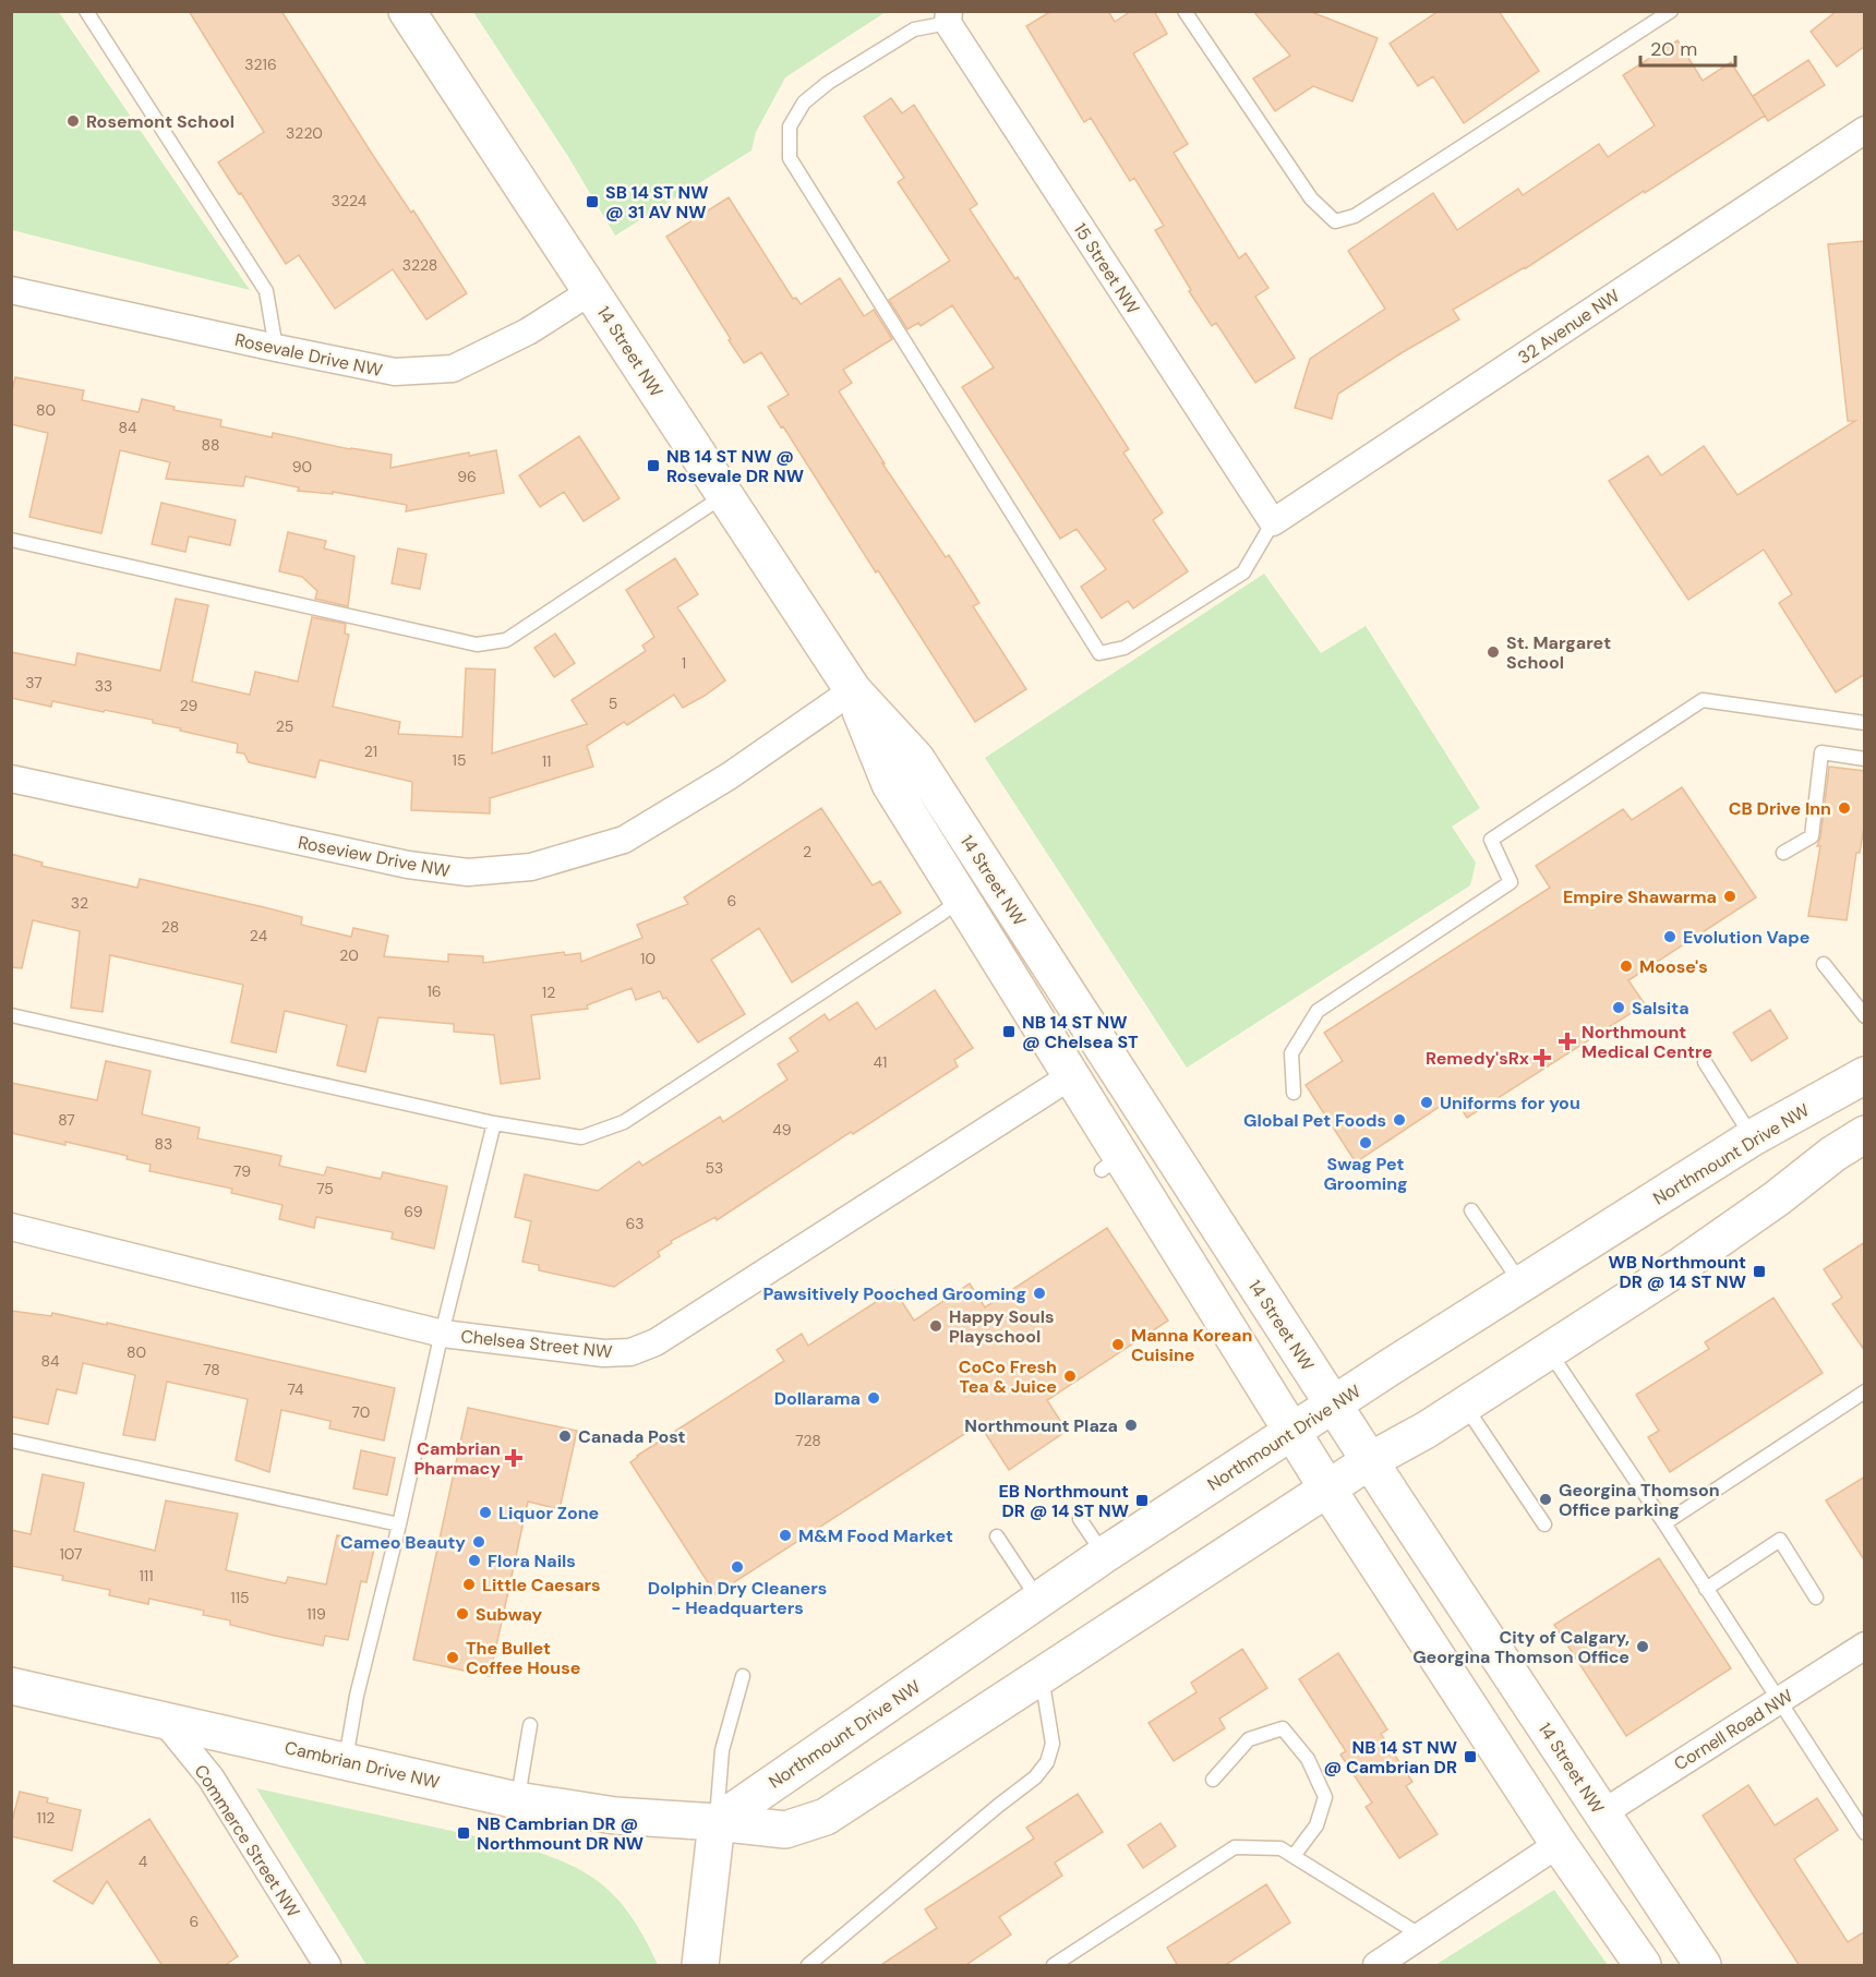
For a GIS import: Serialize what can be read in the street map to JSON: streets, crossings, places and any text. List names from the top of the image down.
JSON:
{
  "streets": {
    "main road": ["14 Street NW", "Northmount Drive NW", "Cambrian Drive NW"],
    "street": [
      "15 Street NW",
      "32 Avenue NW",
      "Rosevale Drive NW",
      "Roseview Drive NW",
      "Chelsea Street NW",
      "Cornell Road NW",
      "Commerce Street NW"
    ]
  },
  "crossings": [
    ["15 Street NW", "32 Avenue NW"],
    ["14 Street NW", "Rosevale Drive NW"],
    ["14 Street NW", "Roseview Drive NW"],
    ["14 Street NW", "Northmount Drive NW"],
    ["14 Street NW", "Chelsea Street NW"],
    ["14 Street NW", "Cornell Road NW"],
    ["Northmount Drive NW", "Cambrian Drive NW"],
    ["Cambrian Drive NW", "Commerce Street NW"]
  ],
  "places": {
    "other": [
      "Rosemont School",
      "St. Margaret School",
      "CB Drive Inn",
      "Empire Shawarma",
      "Evolution Vape",
      "Moose's",
      "Salsita",
      "Uniforms for you",
      "Global Pet Foods",
      "Swag Pet Grooming",
      "Pawsitively Pooched Grooming",
      "Happy Souls Playschool",
      "Manna Korean Cuisine",
      "CoCo Fresh Tea & Juice",
      "Dollarama",
      "Northmount Plaza",
      "Canada Post",
      "Georgina Thomson Office parking",
      "Liquor Zone",
      "M&M Food Market",
      "Cameo Beauty",
      "Flora Nails",
      "Dolphin Dry Cleaners - Headquarters",
      "Little Caesars",
      "Subway",
      "City of Calgary, Georgina Thomson Office",
      "The Bullet Coffee House"
    ],
    "transit": [
      "SB 14 ST NW @ 31 AV NW",
      "NB 14 ST NW @ Rosevale DR NW",
      "NB 14 ST NW @ Chelsea ST",
      "WB Northmount DR @ 14 ST NW",
      "EB Northmount DR @ 14 ST NW",
      "NB 14 ST NW @ Cambrian DR",
      "NB Cambrian DR @ Northmount DR NW"
    ],
    "health": ["Northmount Medical Centre", "Remedy'sRx", "Cambrian Pharmacy"]
  },
  "house_numbers": [
    "3216",
    "3220",
    "3224",
    "3228",
    "80",
    "84",
    "88",
    "90",
    "96",
    "1",
    "37",
    "33",
    "5",
    "29",
    "25",
    "21",
    "15",
    "11",
    "2",
    "6",
    "32",
    "28",
    "24",
    "20",
    "10",
    "16",
    "12",
    "41",
    "87",
    "49",
    "83",
    "53",
    "79",
    "75",
    "69",
    "63",
    "80",
    "84",
    "78",
    "74",
    "70",
    "728",
    "107",
    "111",
    "115",
    "119",
    "112",
    "4",
    "6"
  ],
  "scale_bar": "20 m"
}
